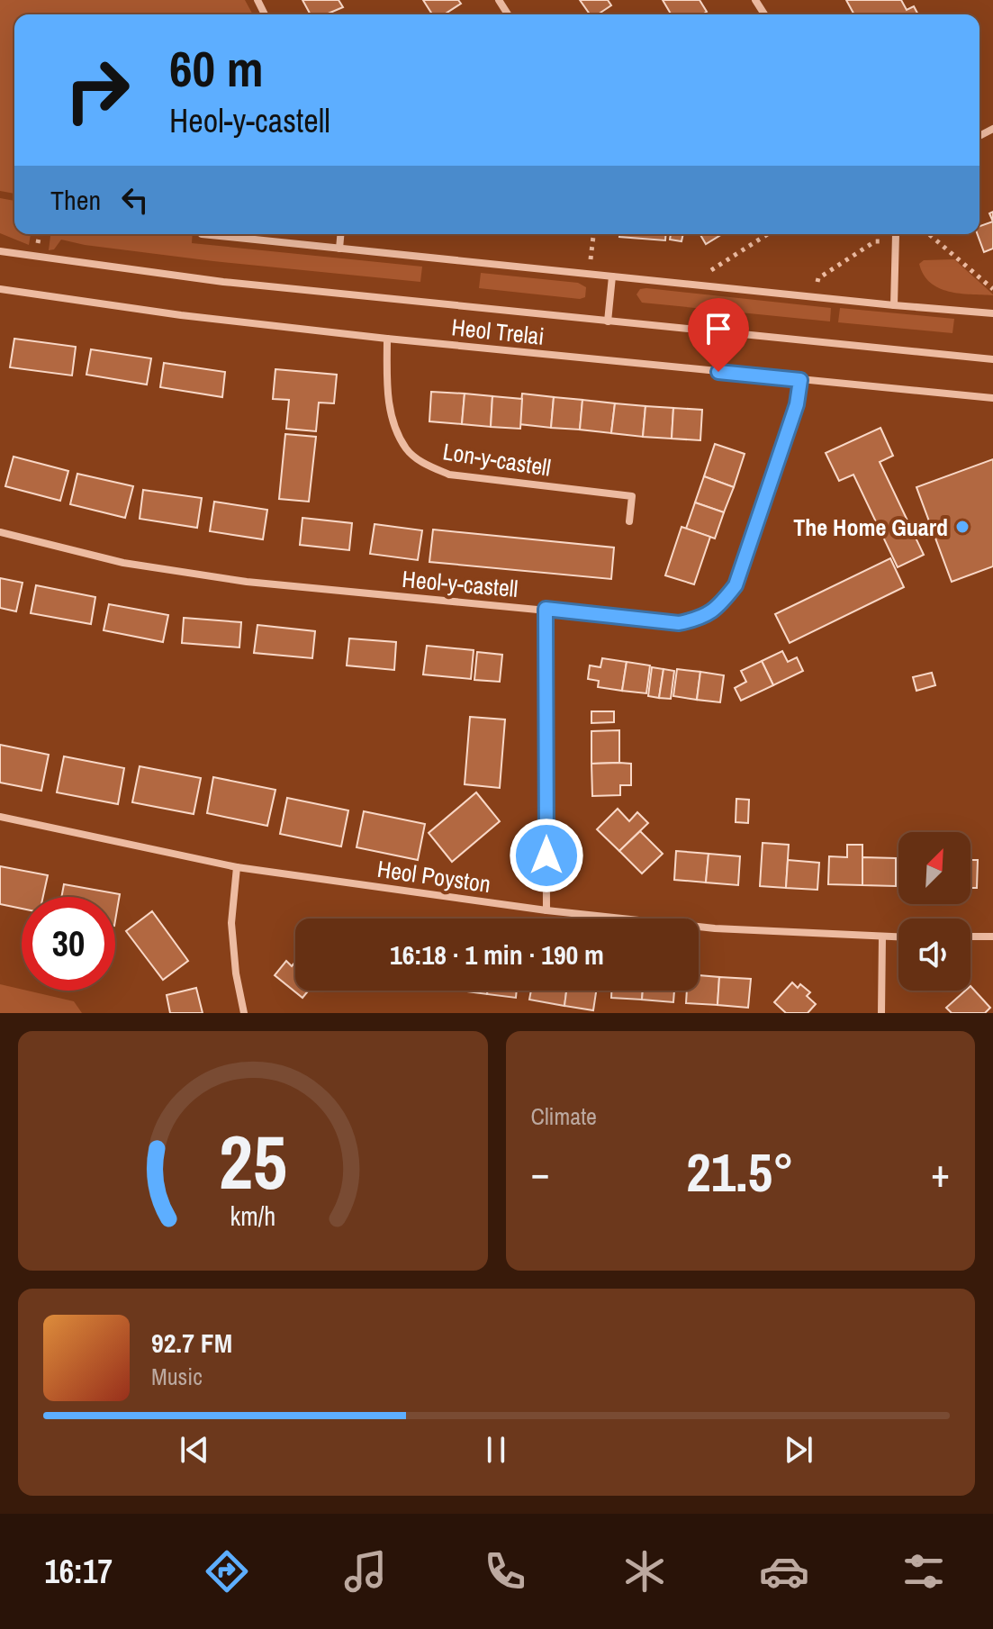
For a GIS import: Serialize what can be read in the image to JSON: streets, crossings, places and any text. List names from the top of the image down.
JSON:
{
  "streets": {
    "street": [
      "Heol Trelai",
      "Lon-y-castell",
      "Heol-y-castell",
      "Heol Poyston"
    ]
  },
  "crossings": [
    ["Heol Trelai", "Lon-y-castell"],
    ["Heol Trelai", "Heol-y-castell"]
  ],
  "places": ["The Home Guard"],
  "north": "top right",
  "page": {
    "turn": ["60 m", "Heol-y-castell"],
    "then": "Then",
    "limit": "30",
    "trip": "16:18 · 1 min · 190 m",
    "tile": "Climate",
    "heat": ["−", "21.5°", "+"],
    "song": ["92.7 FM", "Music"],
    "tabs": "16:17",
    "gauge": ["25", "km/h"]
  }
}
